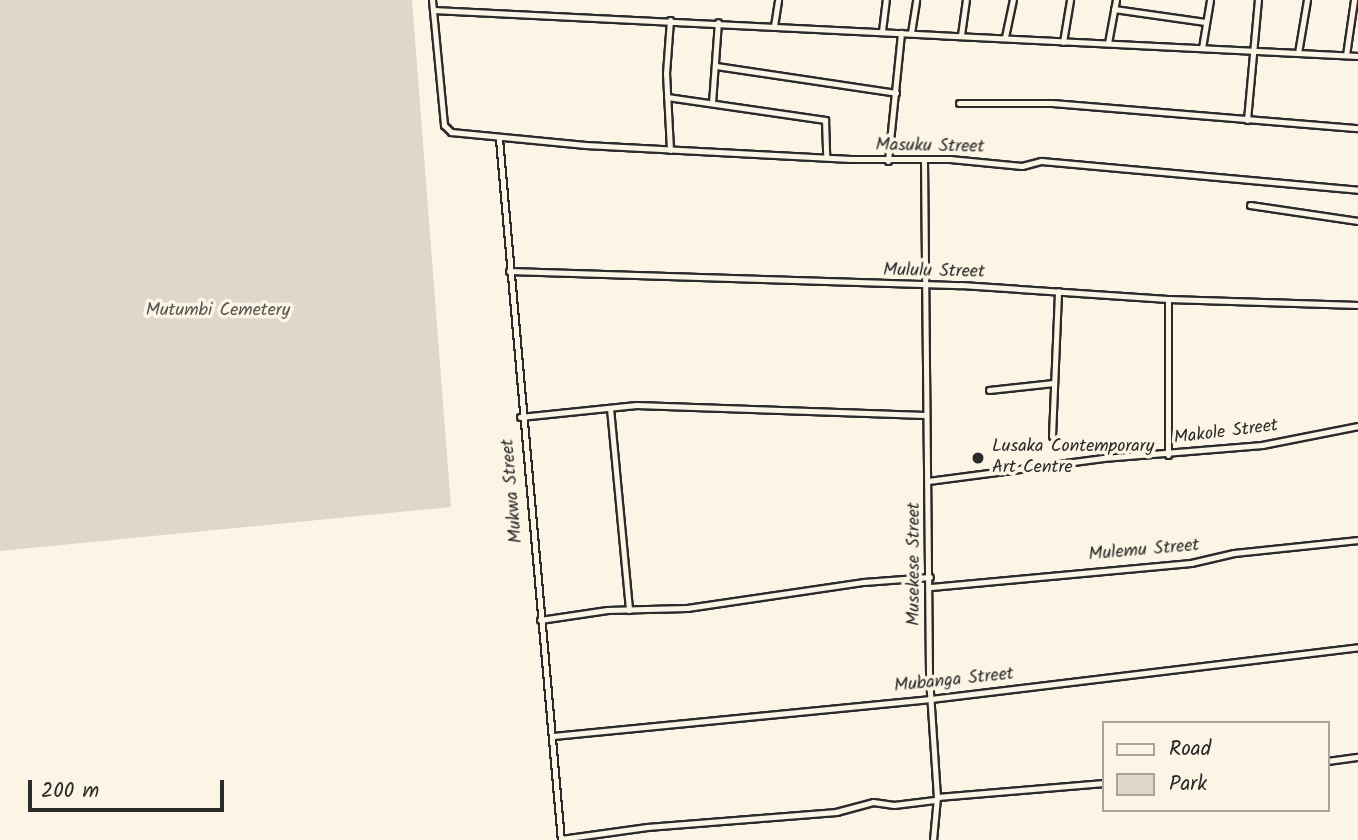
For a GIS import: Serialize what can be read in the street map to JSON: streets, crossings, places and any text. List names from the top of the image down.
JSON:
{
  "streets": {
    "street": [
      "Masuku Street",
      "Mululu Street",
      "Makole Street",
      "Mukwa Street",
      "Mulemu Street",
      "Musekese Street",
      "Mubanga Street"
    ]
  },
  "crossings": [
    ["Masuku Street", "Mukwa Street"],
    ["Masuku Street", "Musekese Street"],
    ["Mululu Street", "Mukwa Street"],
    ["Mululu Street", "Musekese Street"],
    ["Makole Street", "Musekese Street"],
    ["Mukwa Street", "Mubanga Street"],
    ["Mulemu Street", "Musekese Street"],
    ["Musekese Street", "Mubanga Street"]
  ],
  "parks": ["Mutumbi Cemetery"],
  "places": ["Lusaka Contemporary Art Centre"],
  "legend": ["Road", "Park"],
  "scale_bar": "200 m"
}
